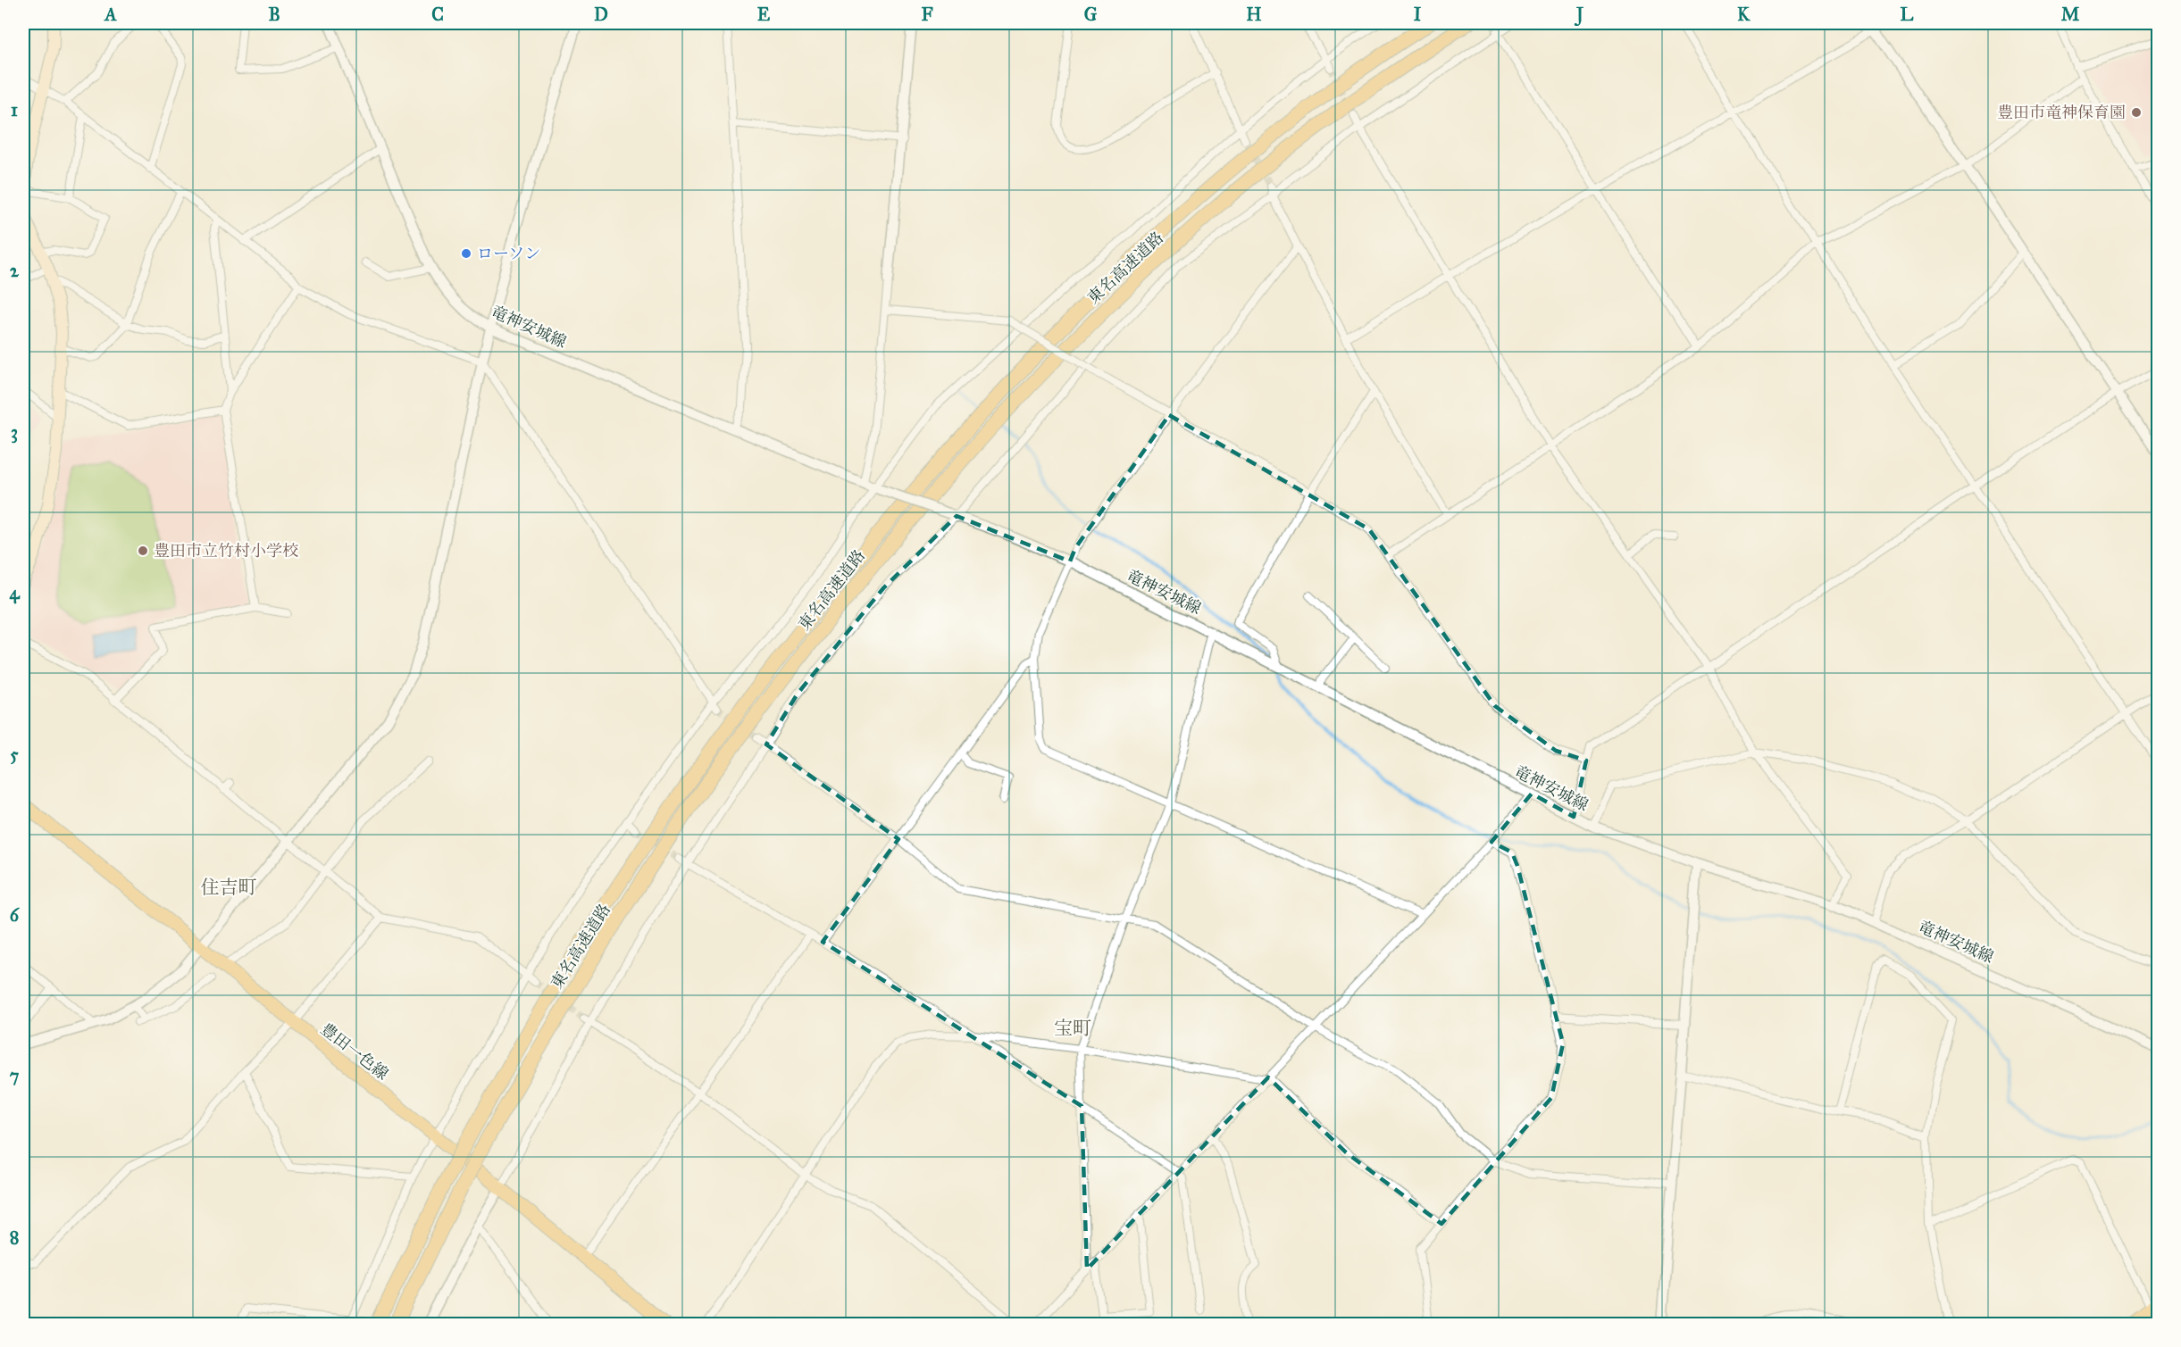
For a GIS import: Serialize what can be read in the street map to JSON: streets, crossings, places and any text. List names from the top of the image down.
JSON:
{
  "streets": {
    "highway": ["東名高速道路"],
    "main road": ["豊田一色線"],
    "street": ["竜神安城線"]
  },
  "districts": ["住吉町", "宝町"],
  "places": ["豊田市竜神保育園", "ローソン", "豊田市立竹村小学校"],
  "grid": {
    "columns": [
      "A",
      "B",
      "C",
      "D",
      "E",
      "F",
      "G",
      "H",
      "I",
      "J",
      "K",
      "L",
      "M"
    ],
    "rows": [
      "1",
      "2",
      "3",
      "4",
      "5",
      "6",
      "7",
      "8"
    ]
  }
}
